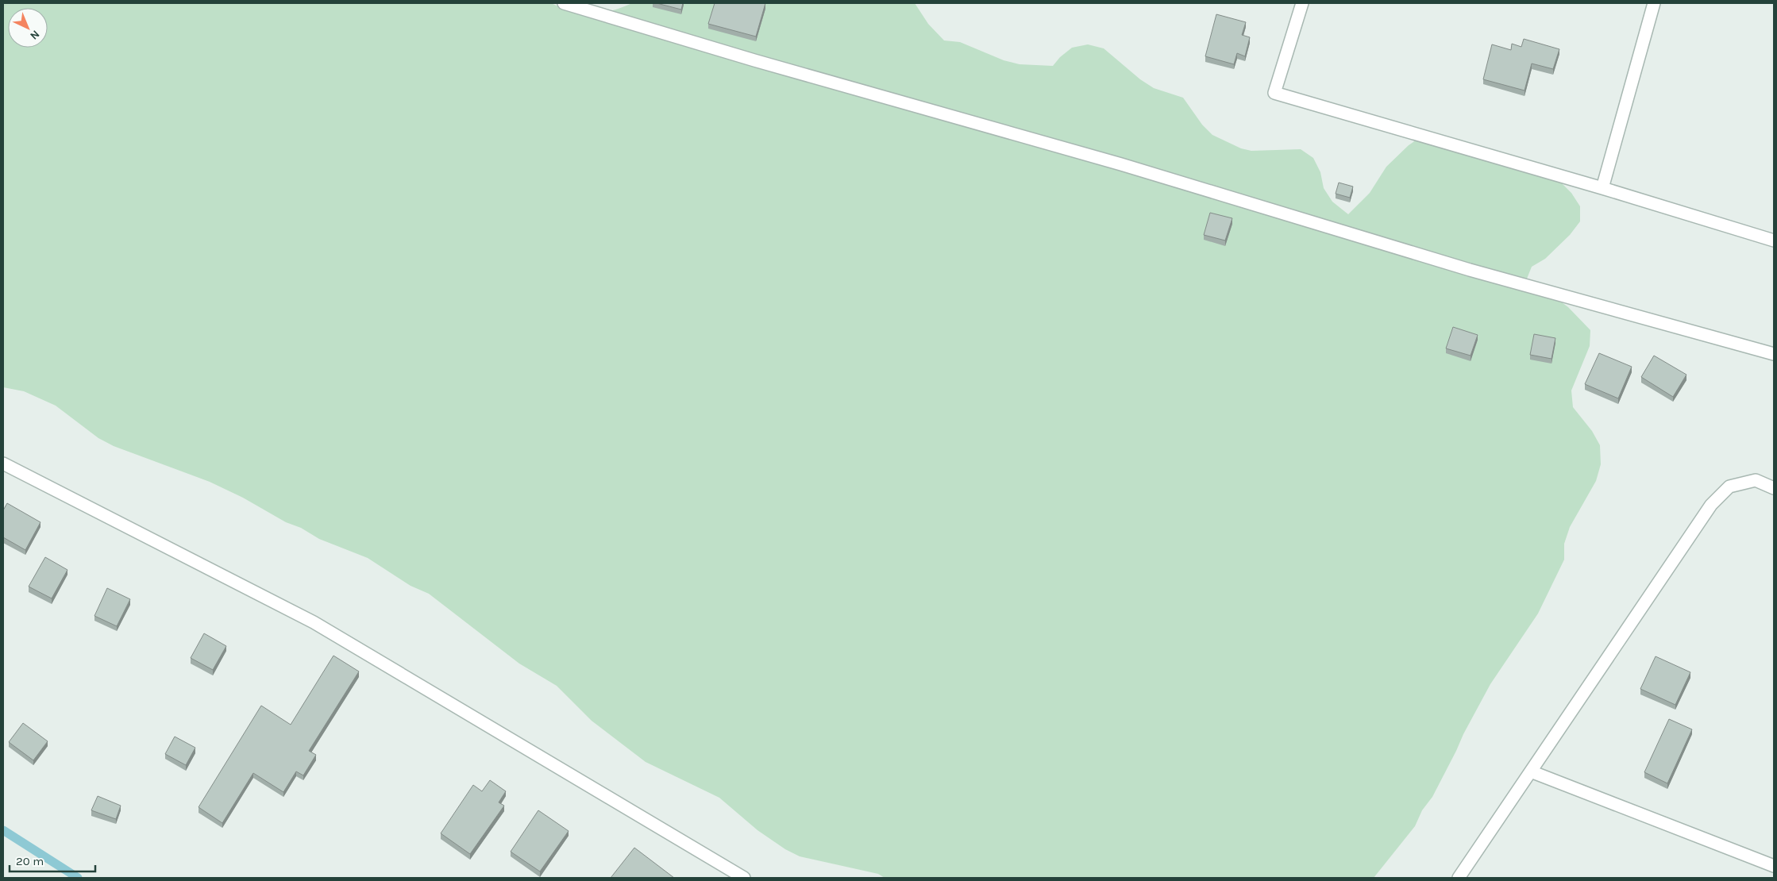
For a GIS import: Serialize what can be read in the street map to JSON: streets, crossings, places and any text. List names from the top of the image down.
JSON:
{
  "scale_bar": "20 m",
  "north": "bottom right"
}
